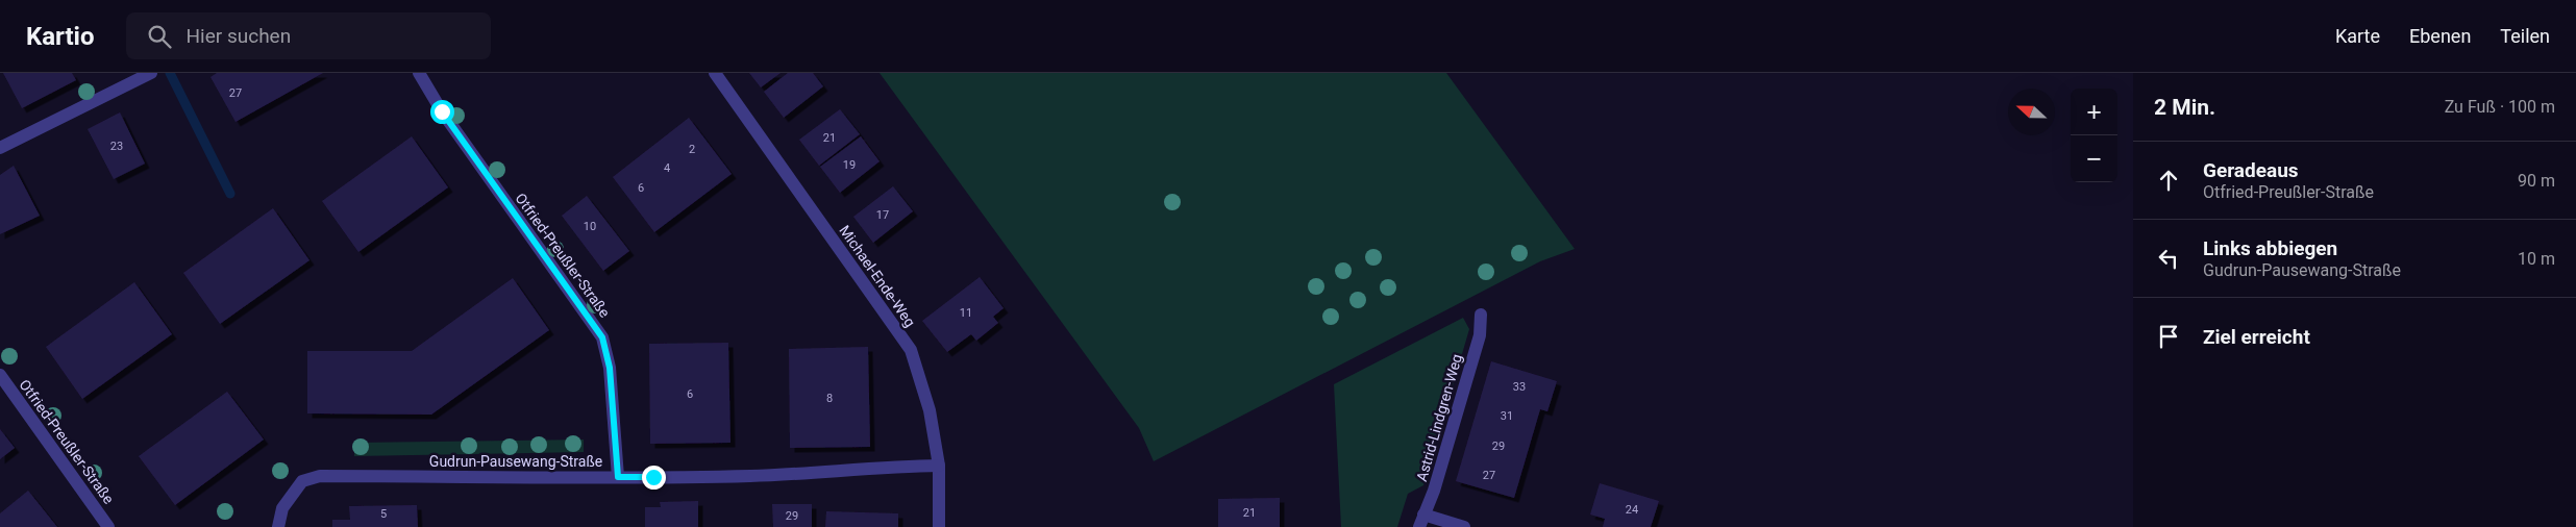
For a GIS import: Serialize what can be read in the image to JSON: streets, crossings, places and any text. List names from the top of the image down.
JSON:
{
  "streets": {
    "street": [
      "Otfried-Preußler-Straße",
      "Michael-Ende-Weg",
      "Astrid-Lindgren-Weg",
      "Gudrun-Pausewang-Straße"
    ]
  },
  "crossings": [
    ["Otfried-Preußler-Straße", "Gudrun-Pausewang-Straße"],
    ["Michael-Ende-Weg", "Gudrun-Pausewang-Straße"]
  ],
  "house_numbers": [
    "27",
    "21",
    "23",
    "2",
    "19",
    "4",
    "6",
    "17",
    "10",
    "11",
    "33",
    "6",
    "8",
    "31",
    "29",
    "27",
    "24",
    "21",
    "5",
    "29"
  ],
  "north": "left",
  "page": {
    "header": "Kartio",
    "search": "Hier suchen",
    "nav": ["Karte", "Ebenen", "Teilen"],
    "heading": ["2 Min.", "Zu Fuß · 100 m"],
    "map_buttons": ["+", "−"],
    "list": [
      ["Geradeaus", "Otfried-Preußler-Straße", "90 m"],
      ["Links abbiegen", "Gudrun-Pausewang-Straße", "10 m"],
      "Ziel erreicht"
    ]
  }
}
